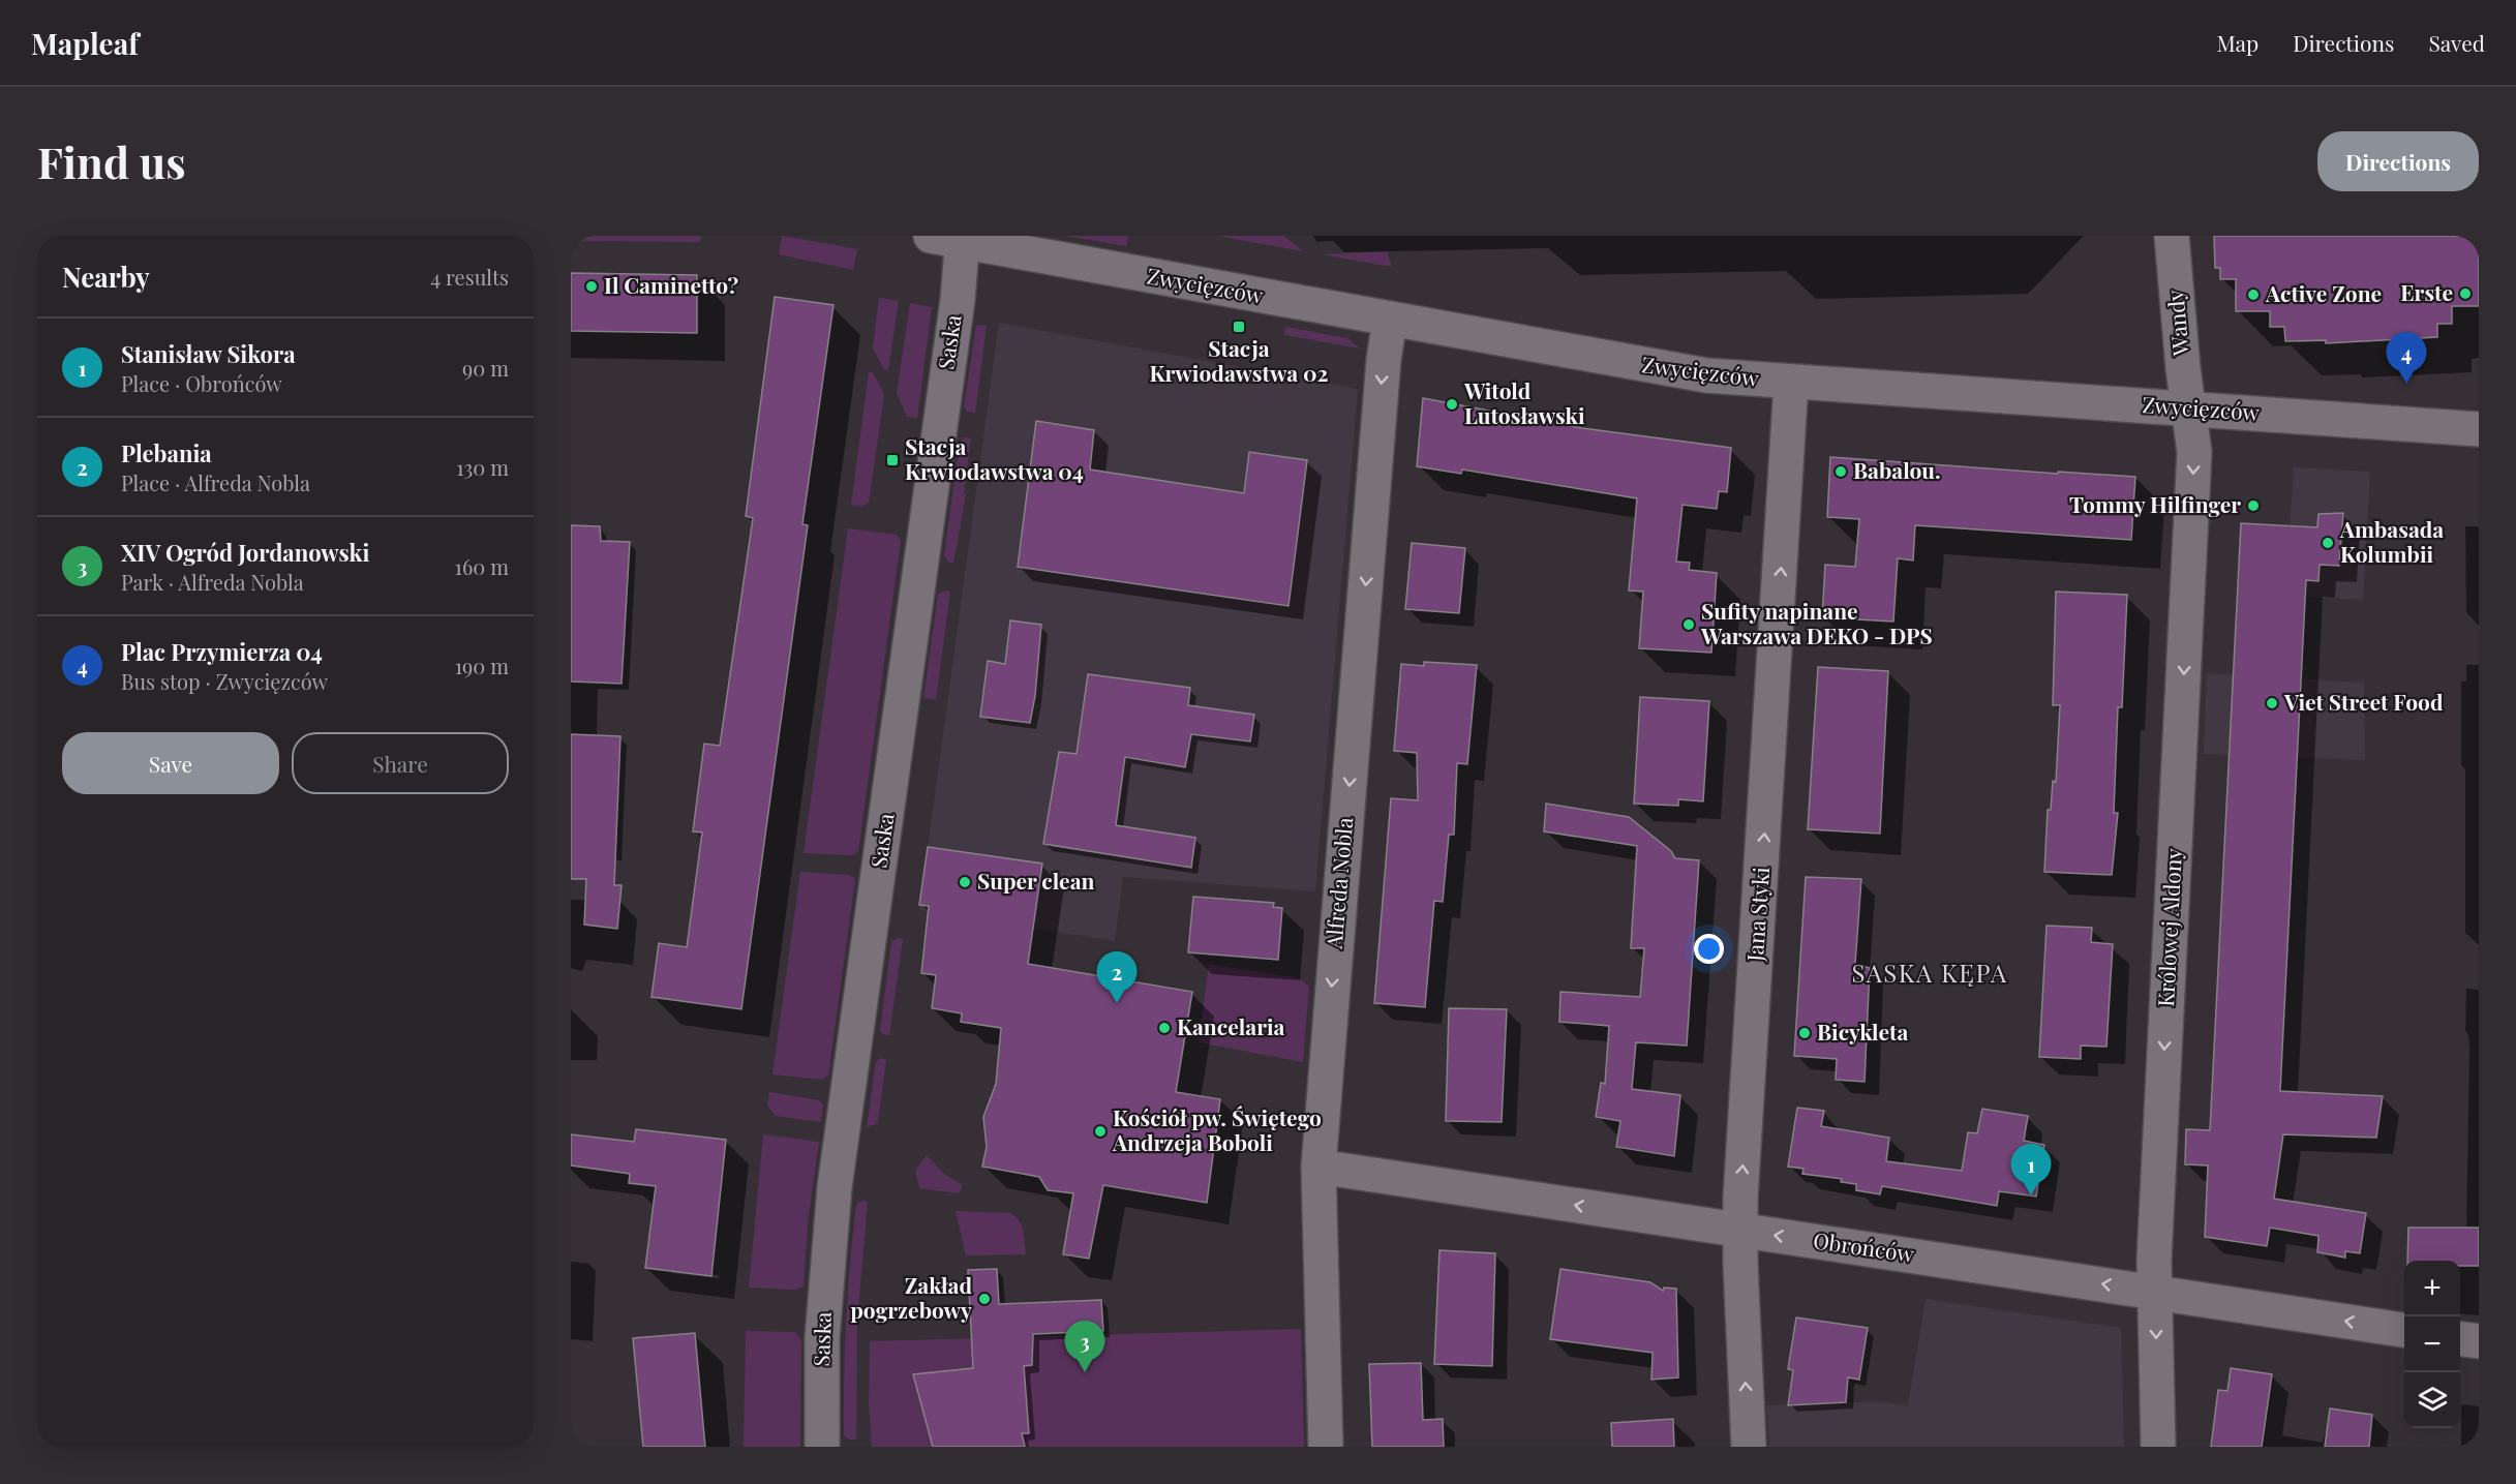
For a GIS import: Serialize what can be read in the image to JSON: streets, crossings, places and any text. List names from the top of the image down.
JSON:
{
  "streets": {
    "street": [
      "Zwycięzców",
      "Wandy",
      "Saska",
      "Alfreda Nobla",
      "Jana Styki",
      "Królowej Aldony",
      "Obrońców"
    ]
  },
  "crossings": [
    ["Zwycięzców", "Wandy"],
    ["Zwycięzców", "Saska"],
    ["Zwycięzców", "Alfreda Nobla"],
    ["Zwycięzców", "Jana Styki"],
    ["Zwycięzców", "Królowej Aldony"],
    ["Wandy", "Królowej Aldony"],
    ["Alfreda Nobla", "Obrońców"],
    ["Jana Styki", "Obrońców"],
    ["Królowej Aldony", "Obrońców"]
  ],
  "one_way": [
    "Alfreda Nobla",
    "Jana Styki",
    "Królowej Aldony",
    "Obrońców"
  ],
  "districts": ["SASKA KĘPA"],
  "places": {
    "other": [
      "Il Caminetto?",
      "Erste",
      "Active Zone",
      "Witold Lutosławski",
      "Babalou.",
      "Tommy Hilfinger",
      "Ambasada Kolumbii",
      "Sufity napinane Warszawa DEKO - DPS",
      "Viet Street Food",
      "Super clean",
      "Kancelaria",
      "Bicykleta",
      "Kościół pw. Świętego Andrzeja Boboli",
      "Zakład pogrzebowy"
    ],
    "transit": ["Stacja Krwiodawstwa 02", "Stacja Krwiodawstwa 04"]
  },
  "page": {
    "header": "Mapleaf",
    "nav": ["Map", "Directions", "Saved"],
    "buttons": [
      "Directions",
      ["Save", "Share"]
    ],
    "title": "Find us",
    "heading": ["Nearby", "4 results"],
    "list": [
      {
        "mark": "1",
        "name": "Stanisław Sikora",
        "note": "Place · Obrońców",
        "value": "90 m"
      },
      {
        "mark": "2",
        "name": "Plebania",
        "note": "Place · Alfreda Nobla",
        "value": "130 m"
      },
      {
        "mark": "3",
        "name": "XIV Ogród Jordanowski",
        "note": "Park · Alfreda Nobla",
        "value": "160 m"
      },
      {
        "mark": "4",
        "name": "Plac Przymierza 04",
        "note": "Bus stop · Zwycięzców",
        "value": "190 m"
      }
    ],
    "pins": [
      "4",
      "2",
      "1",
      "3"
    ],
    "map_buttons": ["+", "−"]
  }
}
